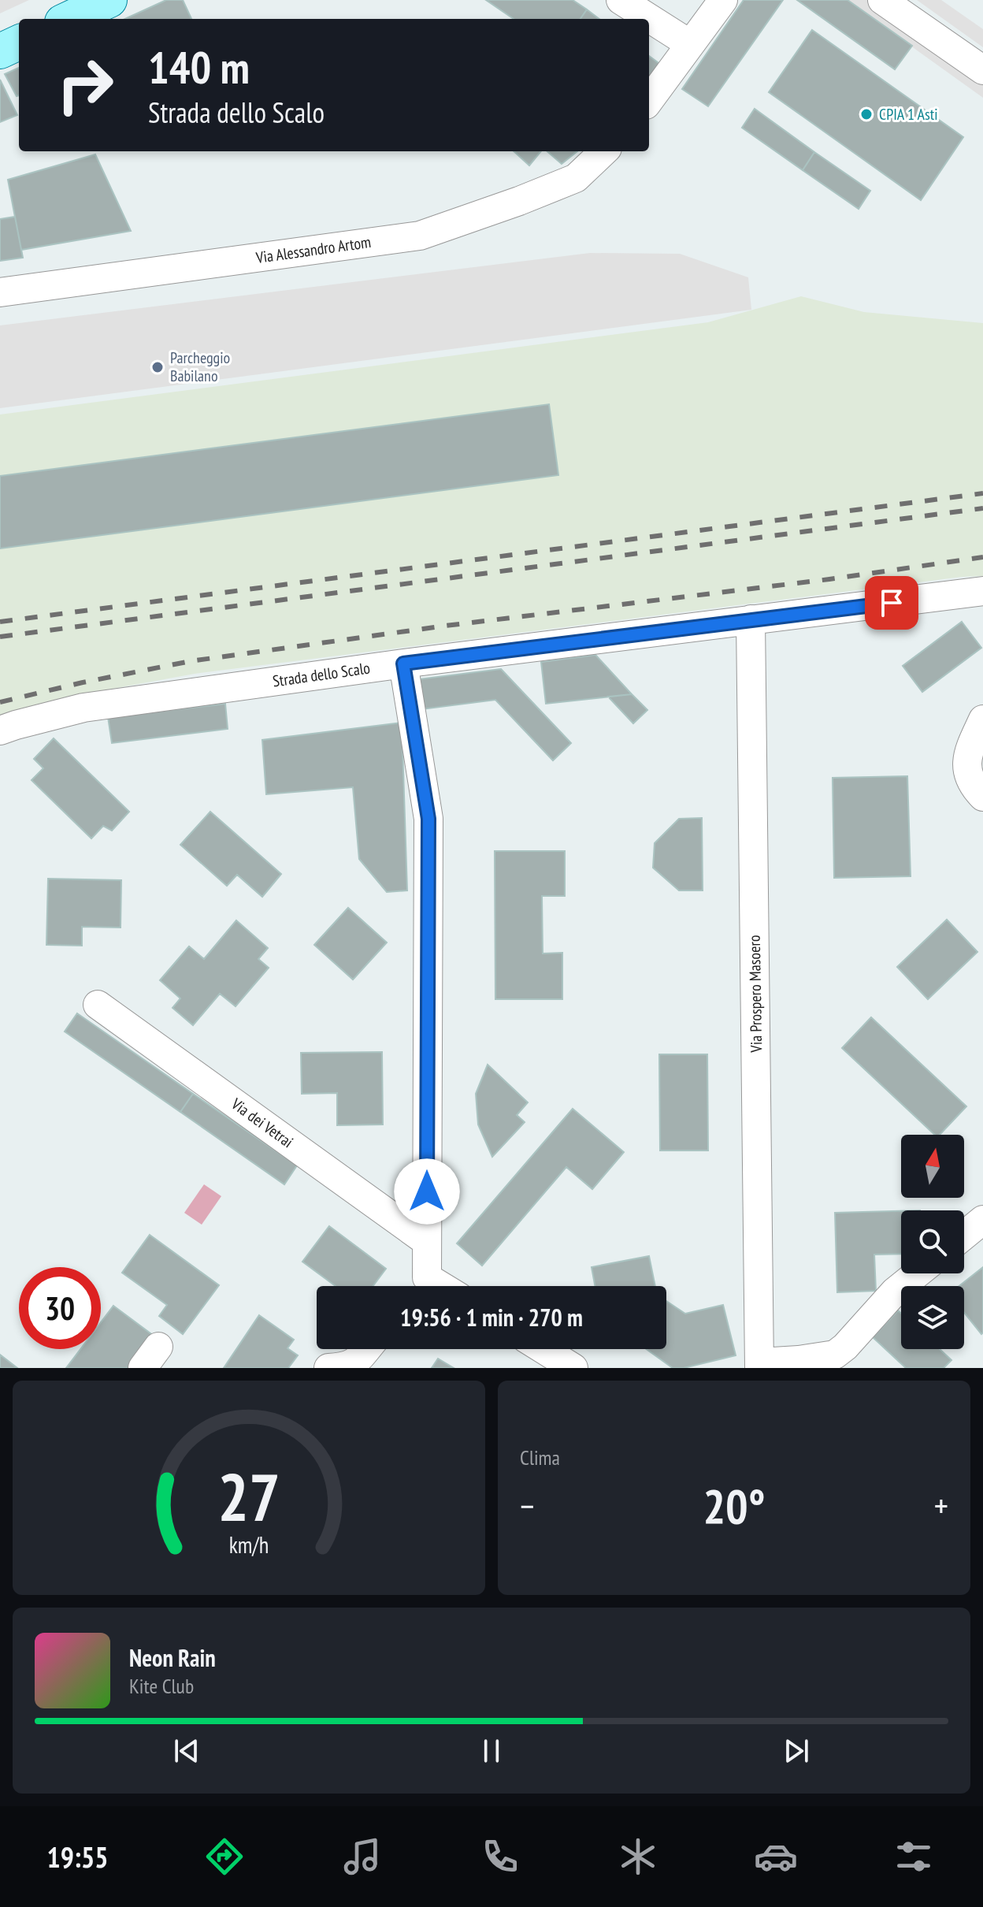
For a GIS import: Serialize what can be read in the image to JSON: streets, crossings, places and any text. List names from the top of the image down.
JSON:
{
  "streets": {
    "street": [
      "Via Alessandro Artom",
      "Strada dello Scalo",
      "Via Prospero Masoero",
      "Via dei Vetrai"
    ]
  },
  "crossings": [
    ["Strada dello Scalo", "Via Prospero Masoero"]
  ],
  "places": ["CPIA 1 Asti", "Parcheggio Babilano"],
  "north": "top",
  "page": {
    "turn": ["140 m", "Strada dello Scalo"],
    "limit": "30",
    "trip": "19:56 · 1 min · 270 m",
    "tile": "Clima",
    "heat": ["−", "20°", "+"],
    "song": ["Neon Rain", "Kite Club"],
    "tabs": "19:55",
    "gauge": ["27", "km/h"]
  }
}
